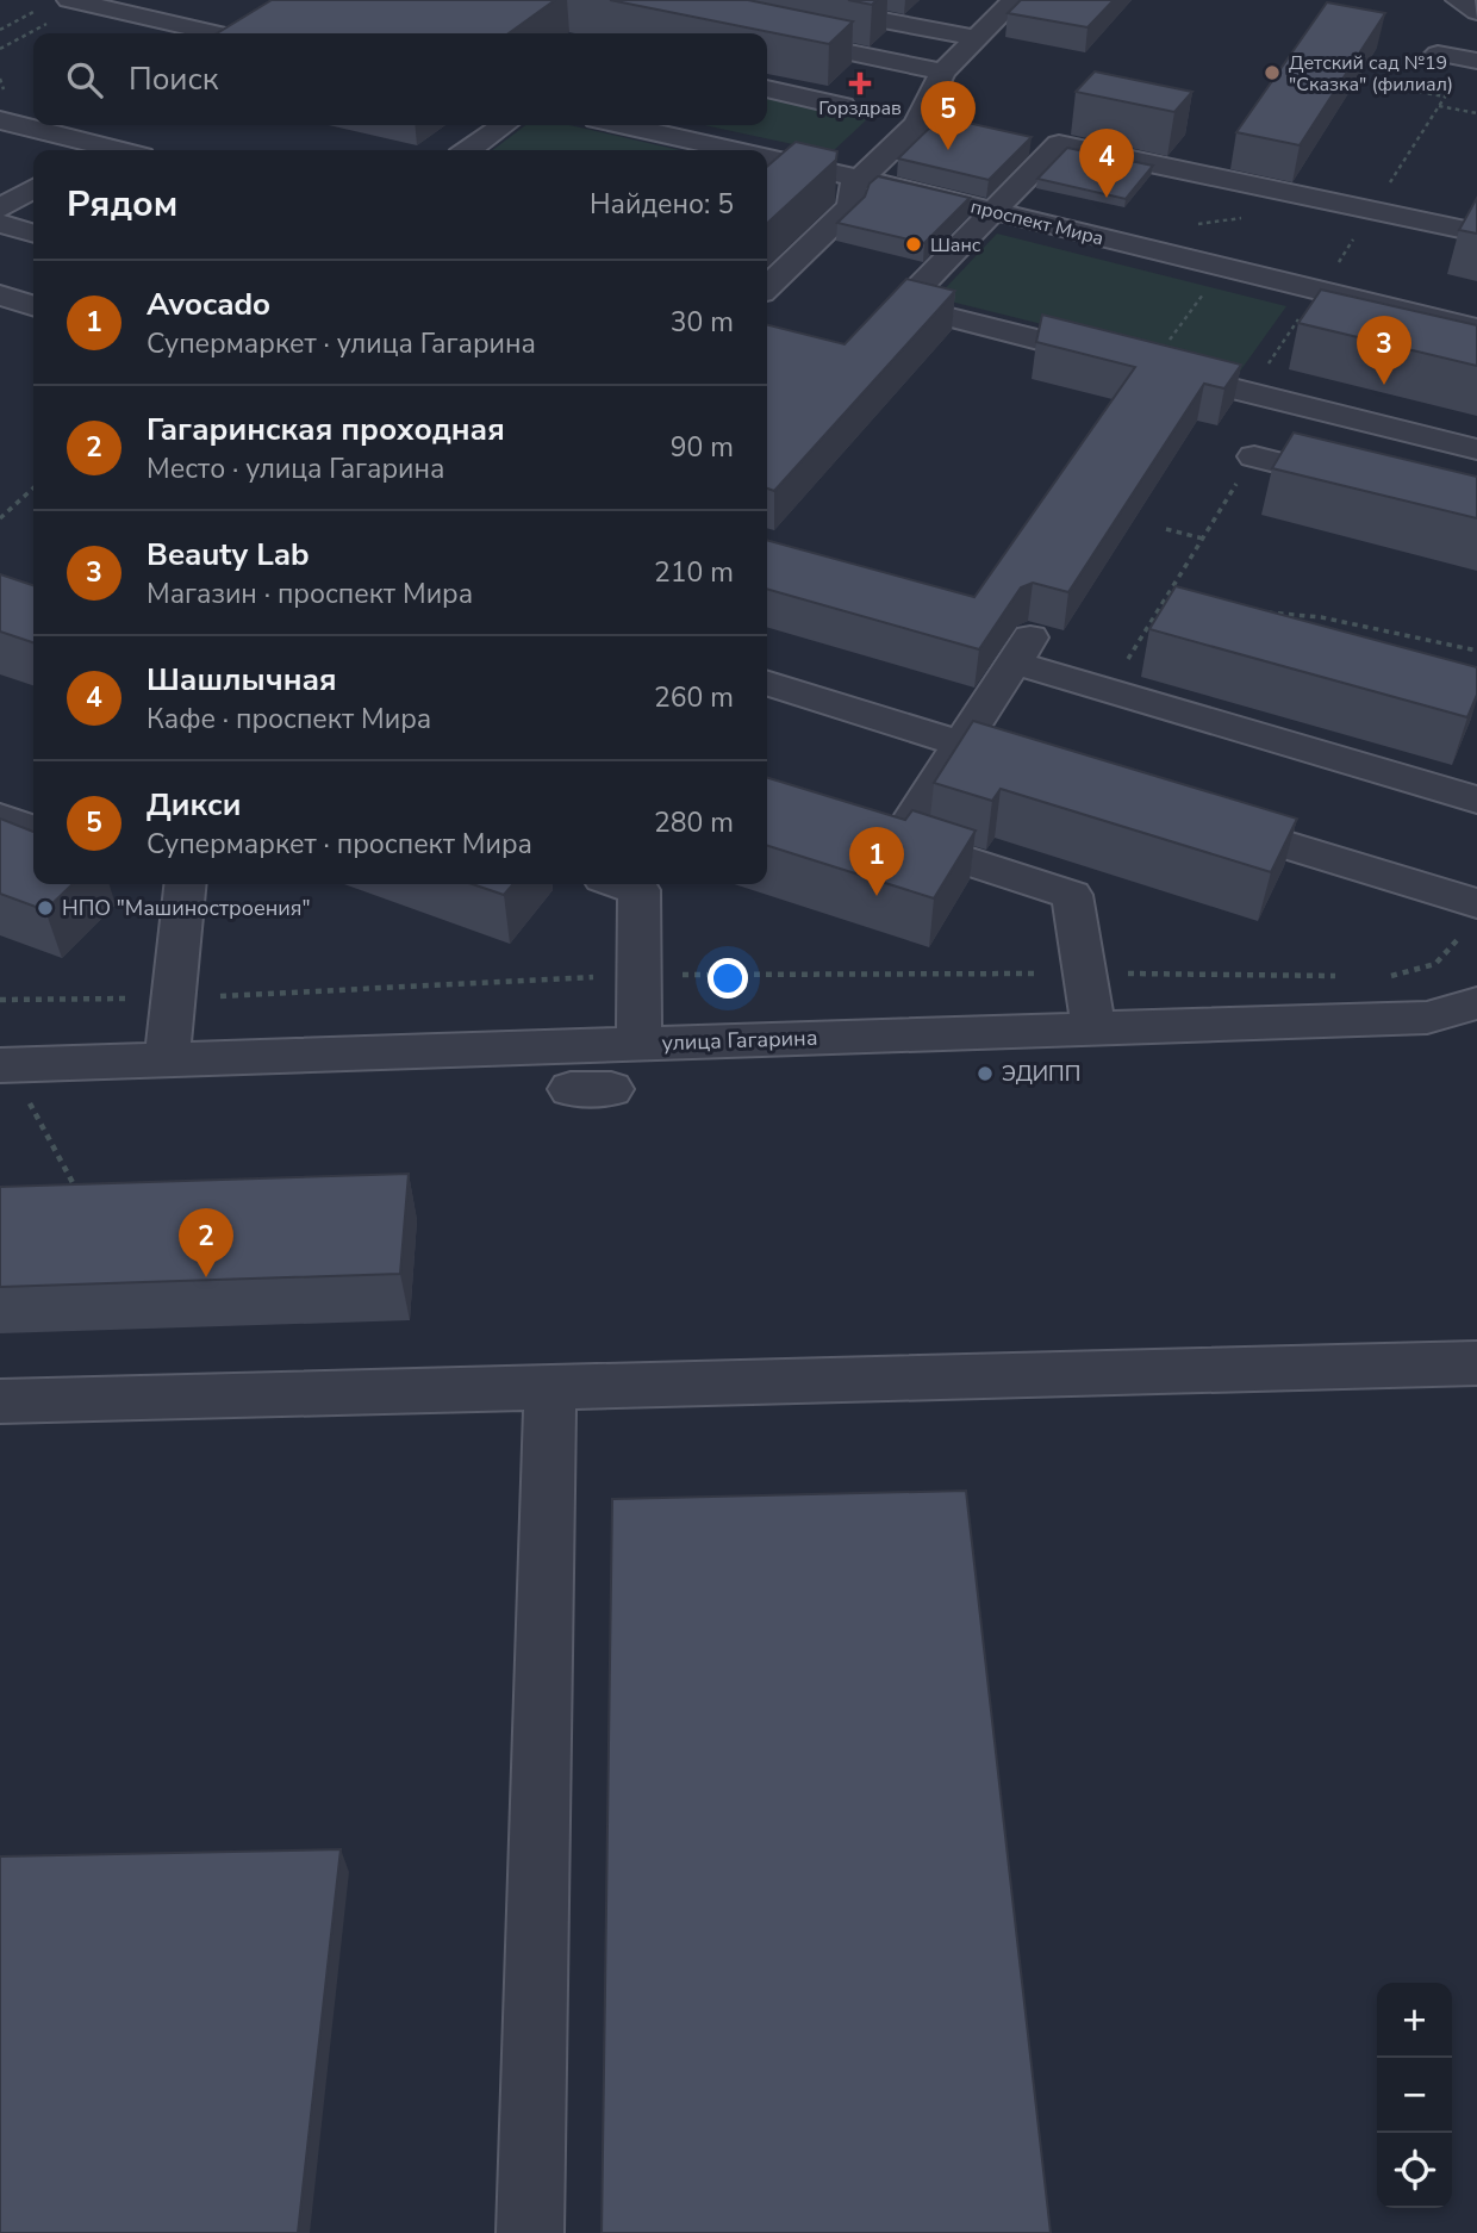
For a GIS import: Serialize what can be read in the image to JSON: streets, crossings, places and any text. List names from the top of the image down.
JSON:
{
  "streets": {
    "street": ["проспект Мира", "улица Гагарина"]
  },
  "places": {
    "other": [
      "Детский сад №19 \"Сказка\" (филиал)",
      "Шанс",
      "НПО \"Машиностроения\"",
      "ЭДИПП"
    ],
    "health": ["Горздрав"]
  },
  "page": {
    "search": "Поиск",
    "pins": [
      "5",
      "4",
      "3",
      "1",
      "2"
    ],
    "heading": ["Рядом", "Найдено: 5"],
    "list": [
      {
        "mark": "1",
        "name": "Avocado",
        "note": "Супермаркет · улица Гагарина",
        "value": "30 m"
      },
      {
        "mark": "2",
        "name": "Гагаринская проходная",
        "note": "Место · улица Гагарина",
        "value": "90 m"
      },
      {
        "mark": "3",
        "name": "Beauty Lab",
        "note": "Магазин · проспект Мира",
        "value": "210 m"
      },
      {
        "mark": "4",
        "name": "Шашлычная",
        "note": "Кафе · проспект Мира",
        "value": "260 m"
      },
      {
        "mark": "5",
        "name": "Дикси",
        "note": "Супермаркет · проспект Мира",
        "value": "280 m"
      }
    ],
    "map_buttons": ["+", "−"]
  }
}
